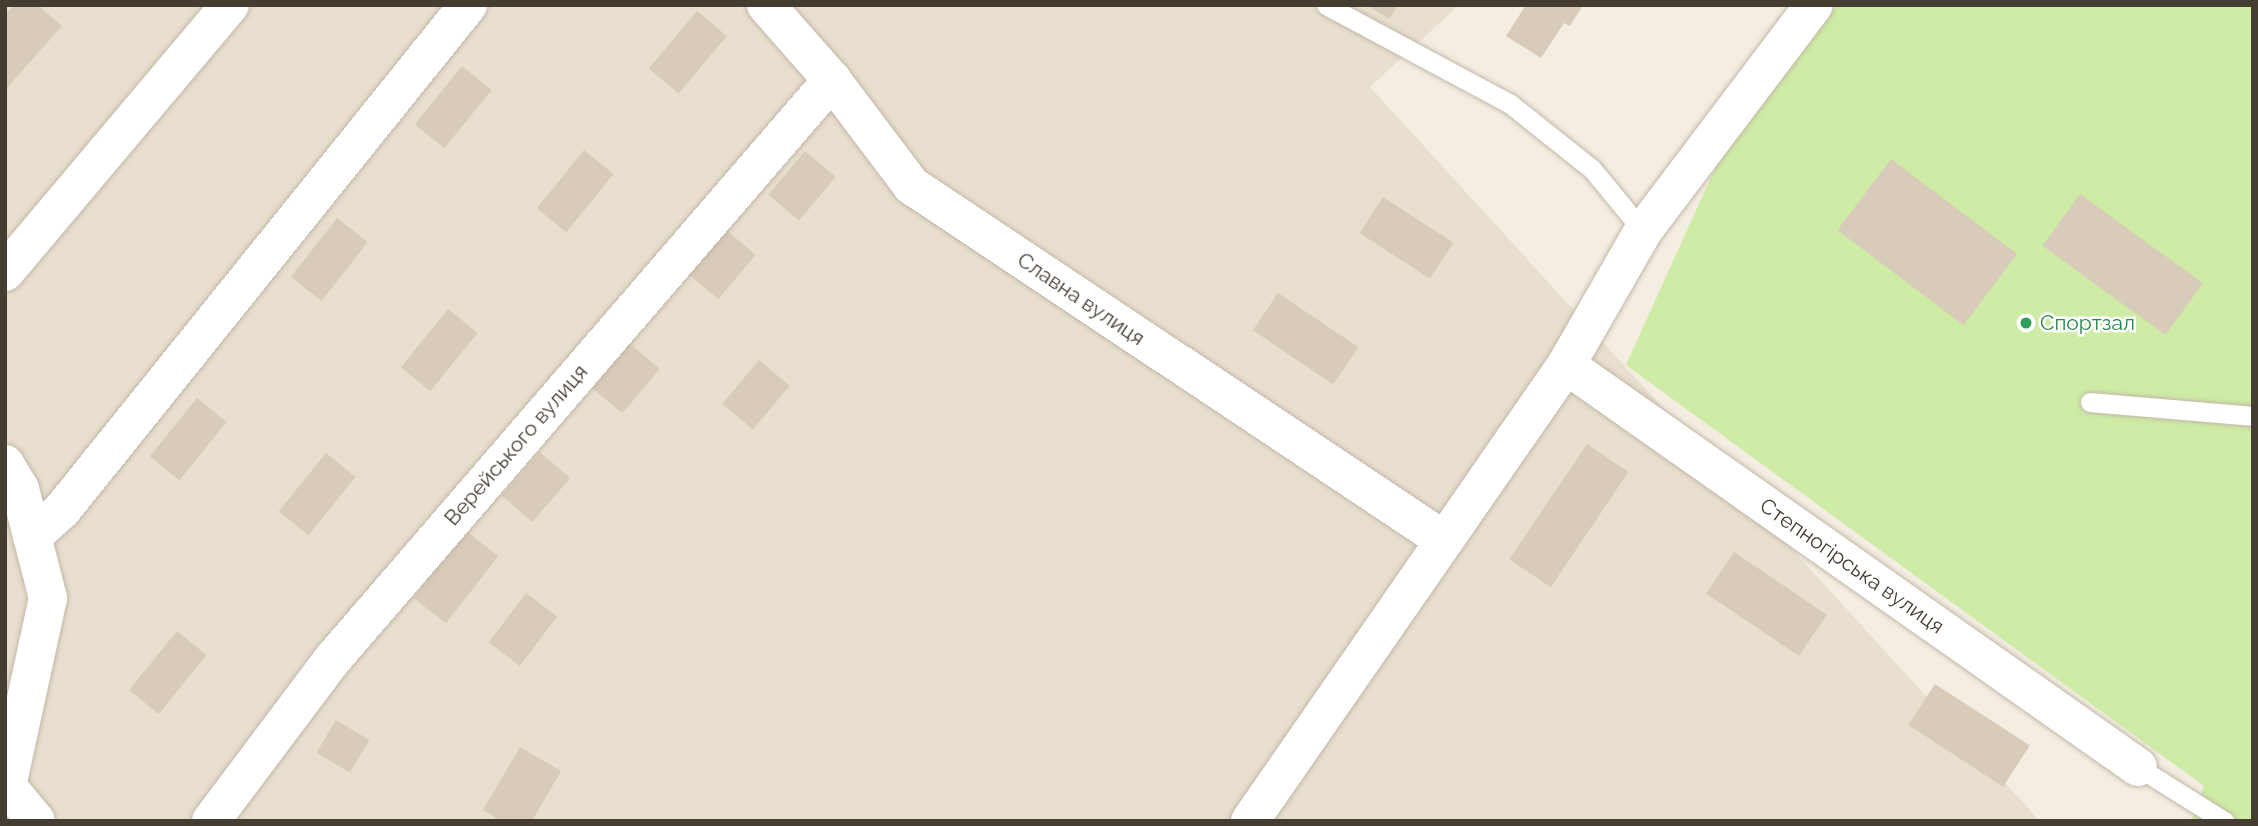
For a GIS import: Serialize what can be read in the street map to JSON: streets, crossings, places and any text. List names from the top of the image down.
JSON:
{
  "streets": {
    "street": ["Славна вулиця", "Верейського вулиця", "Степногірська вулиця"]
  },
  "crossings": [
    ["Славна вулиця", "Верейського вулиця"]
  ],
  "places": ["Спортзал"]
}
